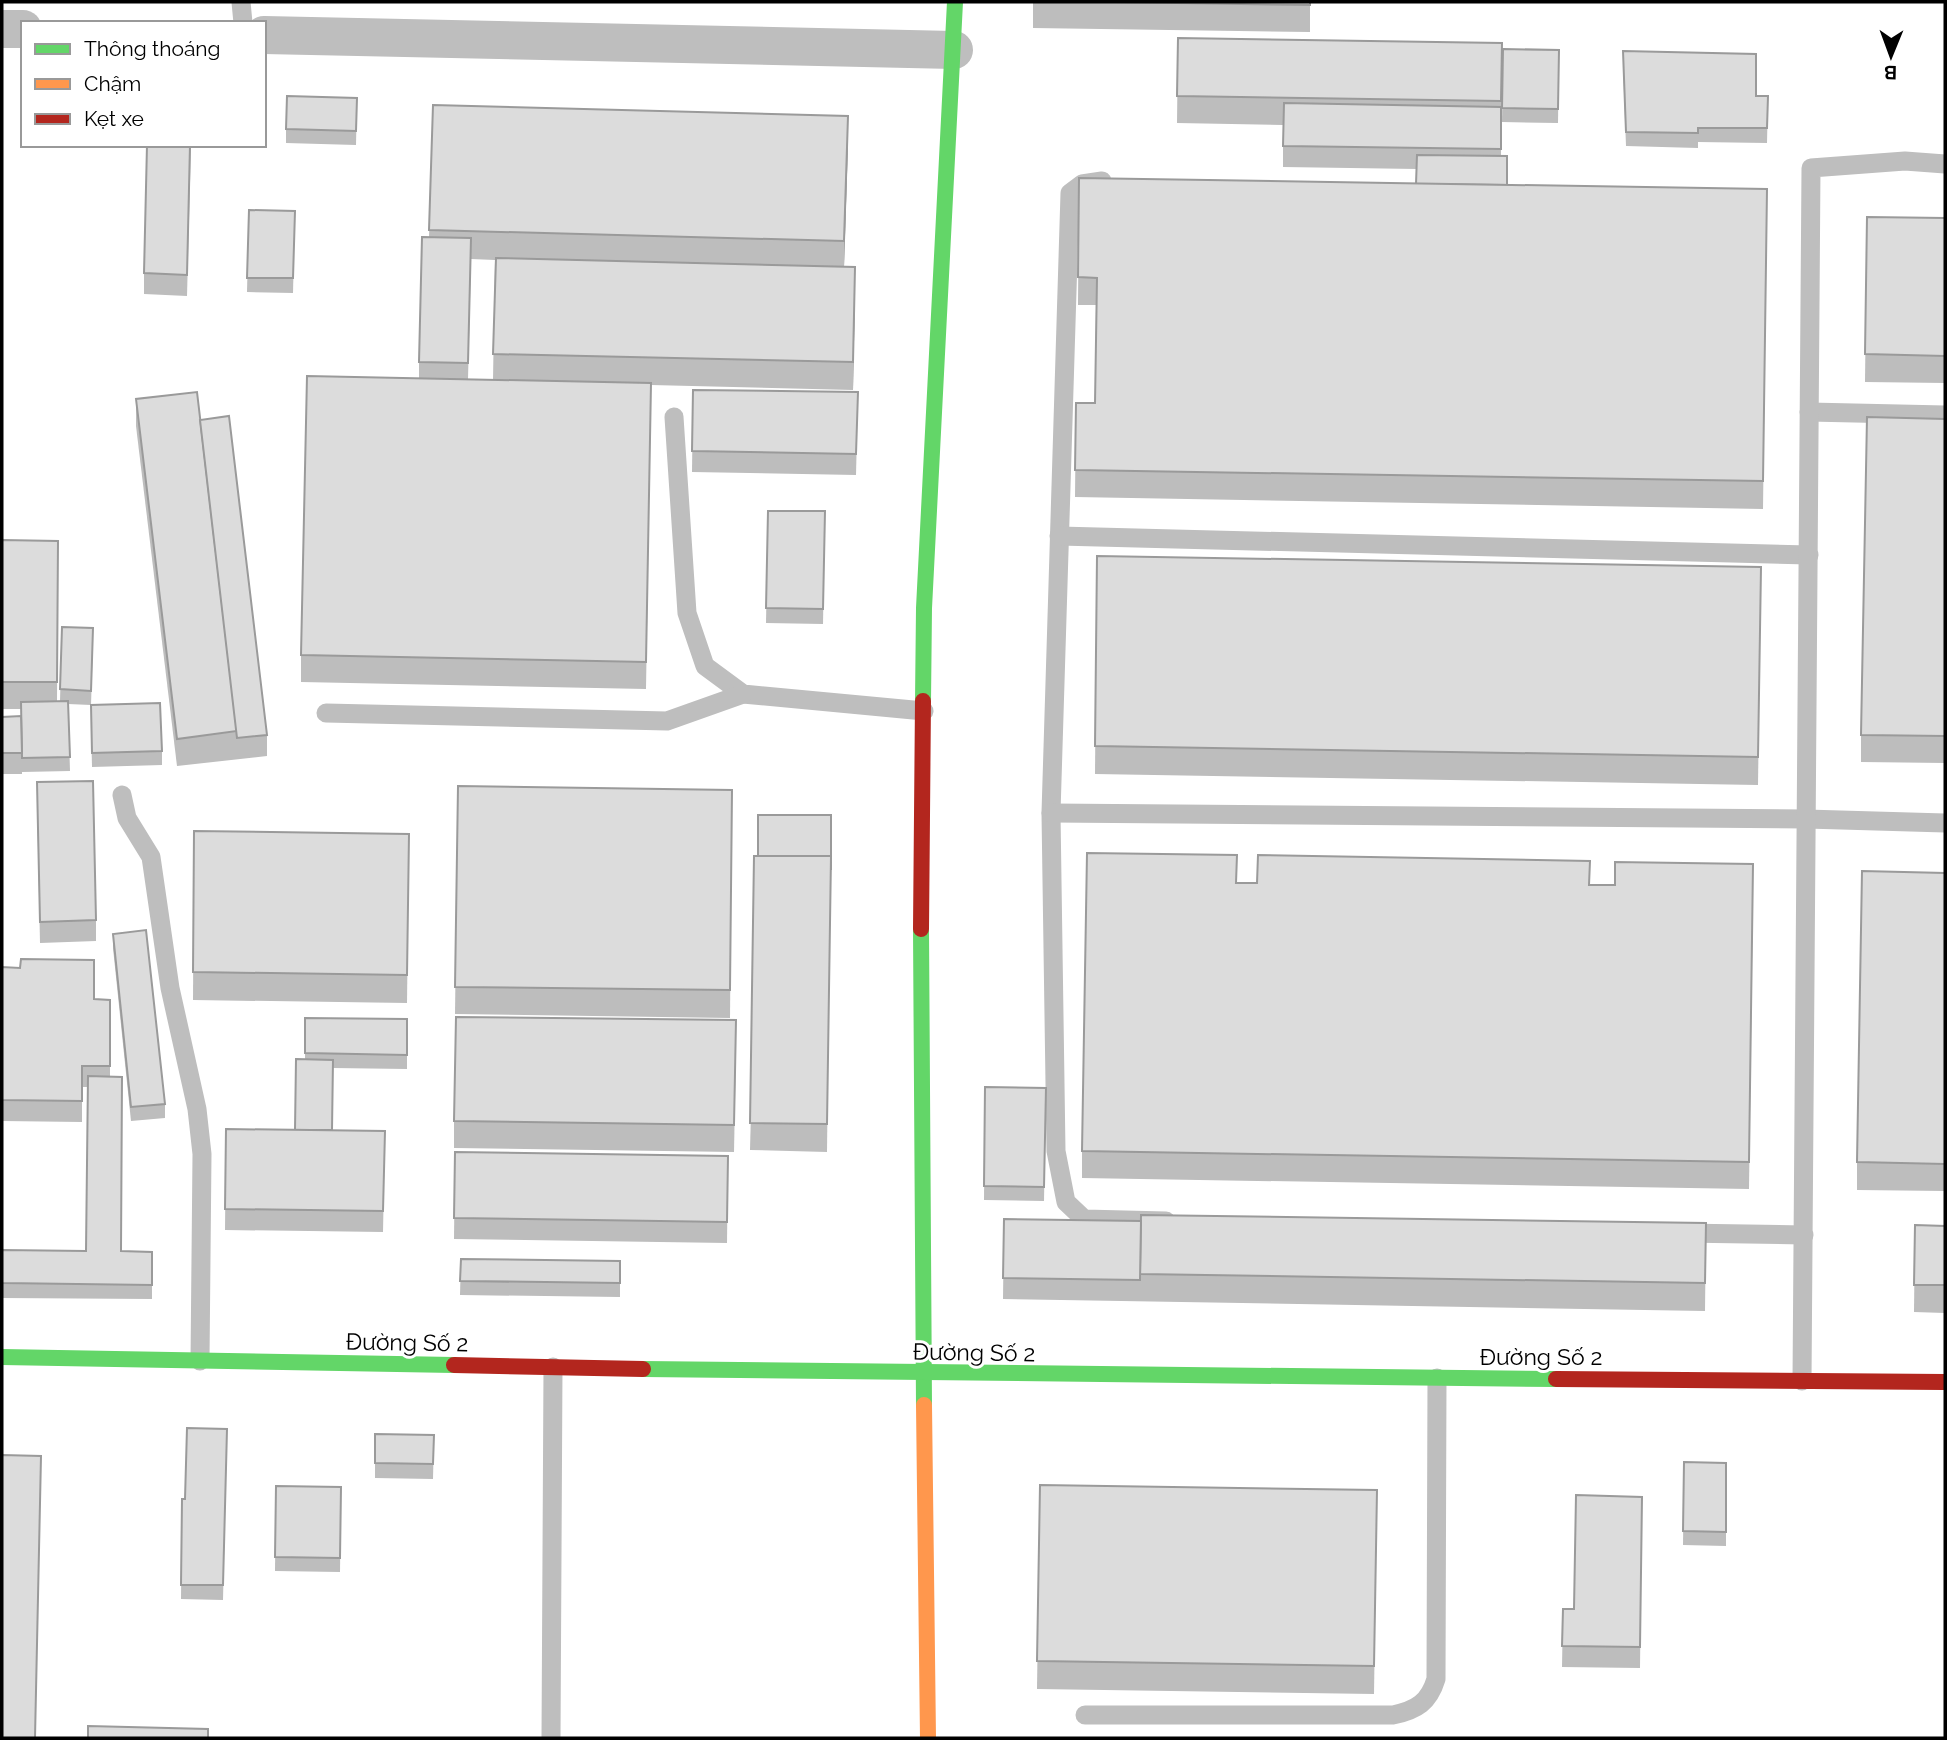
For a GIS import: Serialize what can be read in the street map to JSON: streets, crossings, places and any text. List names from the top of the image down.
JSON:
{
  "streets": {
    "street": ["Đường Số 2"]
  },
  "legend": ["Thông thoáng", "Chậm", "Kẹt xe"],
  "north": "bottom"
}
